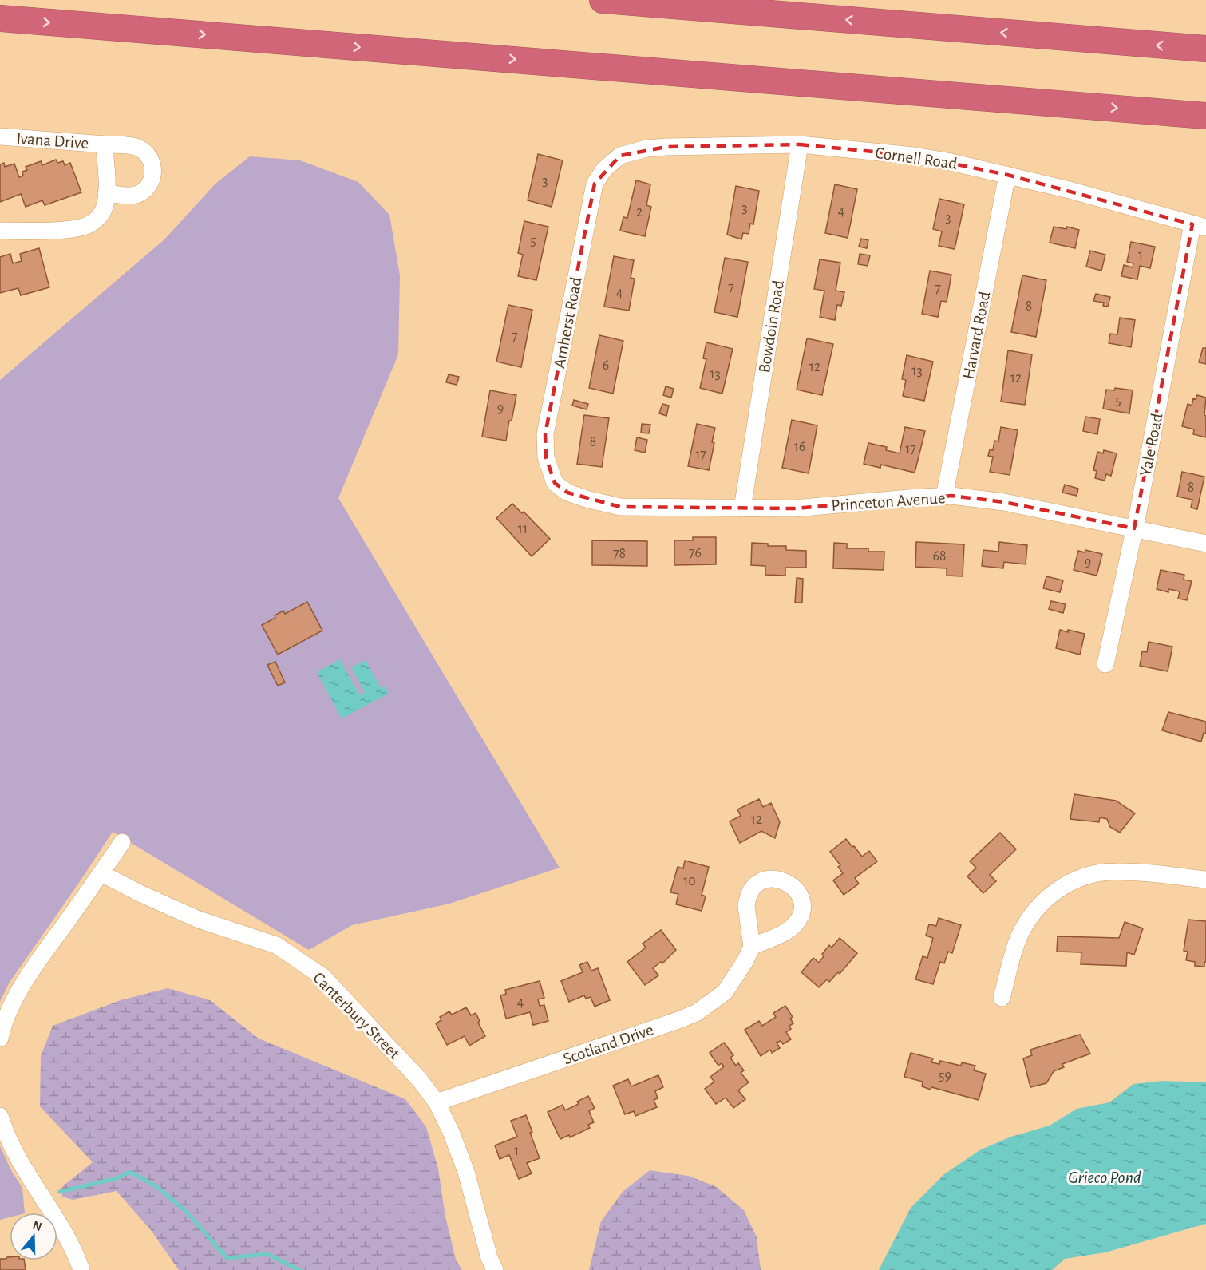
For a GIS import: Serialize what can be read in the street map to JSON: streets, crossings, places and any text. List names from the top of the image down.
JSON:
{
  "streets": {
    "street": [
      "Ivana Drive",
      "Cornell Road",
      "Amherst Road",
      "Bowdoin Road",
      "Harvard Road",
      "Yale Road",
      "Princeton Avenue",
      "Canterbury Street",
      "Scotland Drive"
    ]
  },
  "crossings": [
    ["Cornell Road", "Amherst Road"],
    ["Cornell Road", "Bowdoin Road"],
    ["Cornell Road", "Harvard Road"],
    ["Cornell Road", "Yale Road"],
    ["Amherst Road", "Princeton Avenue"],
    ["Bowdoin Road", "Princeton Avenue"],
    ["Harvard Road", "Princeton Avenue"],
    ["Yale Road", "Princeton Avenue"],
    ["Canterbury Street", "Scotland Drive"]
  ],
  "water": ["Grieco Pond"],
  "house_numbers": [
    "3",
    "3",
    "4",
    "2",
    "3",
    "5",
    "1",
    "7",
    "7",
    "4",
    "8",
    "7",
    "6",
    "12",
    "13",
    "13",
    "12",
    "5",
    "9",
    "8",
    "16",
    "17",
    "17",
    "8",
    "11",
    "76",
    "78",
    "68",
    "9",
    "12",
    "10",
    "4",
    "59",
    "1"
  ],
  "north": "top"
}
